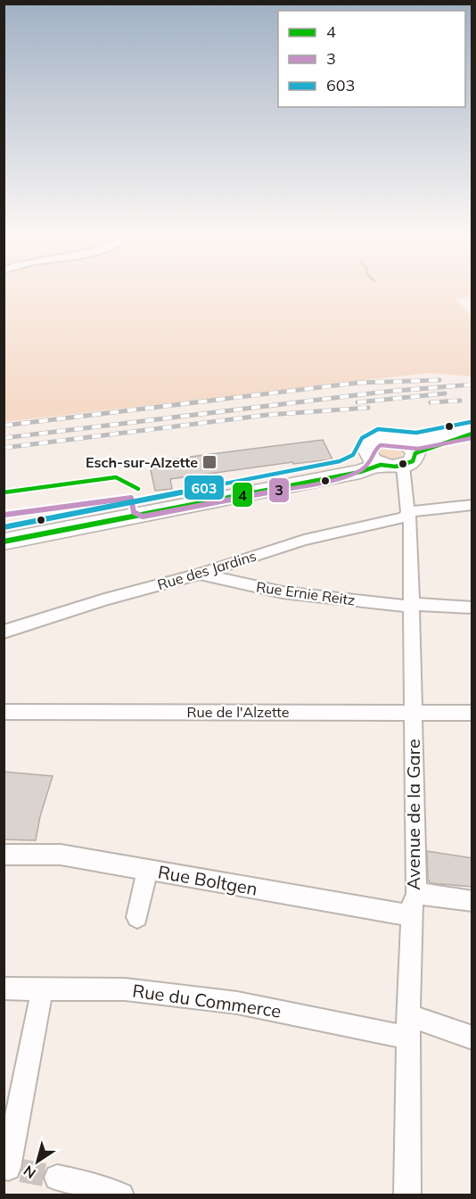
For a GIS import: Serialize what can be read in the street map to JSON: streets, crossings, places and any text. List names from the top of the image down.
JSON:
{
  "streets": {
    "street": [
      "Rue des Jardins",
      "Rue Ernie Reitz",
      "Rue de l'Alzette",
      "Avenue de la Gare",
      "Rue Boltgen",
      "Rue du Commerce"
    ]
  },
  "crossings": [
    ["Rue des Jardins", "Rue Ernie Reitz"],
    ["Rue des Jardins", "Avenue de la Gare"],
    ["Rue Ernie Reitz", "Avenue de la Gare"],
    ["Rue de l'Alzette", "Avenue de la Gare"],
    ["Avenue de la Gare", "Rue Boltgen"],
    ["Avenue de la Gare", "Rue du Commerce"]
  ],
  "places": {
    "transit": ["Esch-sur-Alzette"]
  },
  "lines": ["transit line 603", "transit line 4", "transit line 3"],
  "legend": ["4", "3", "603"],
  "north": "bottom left"
}
